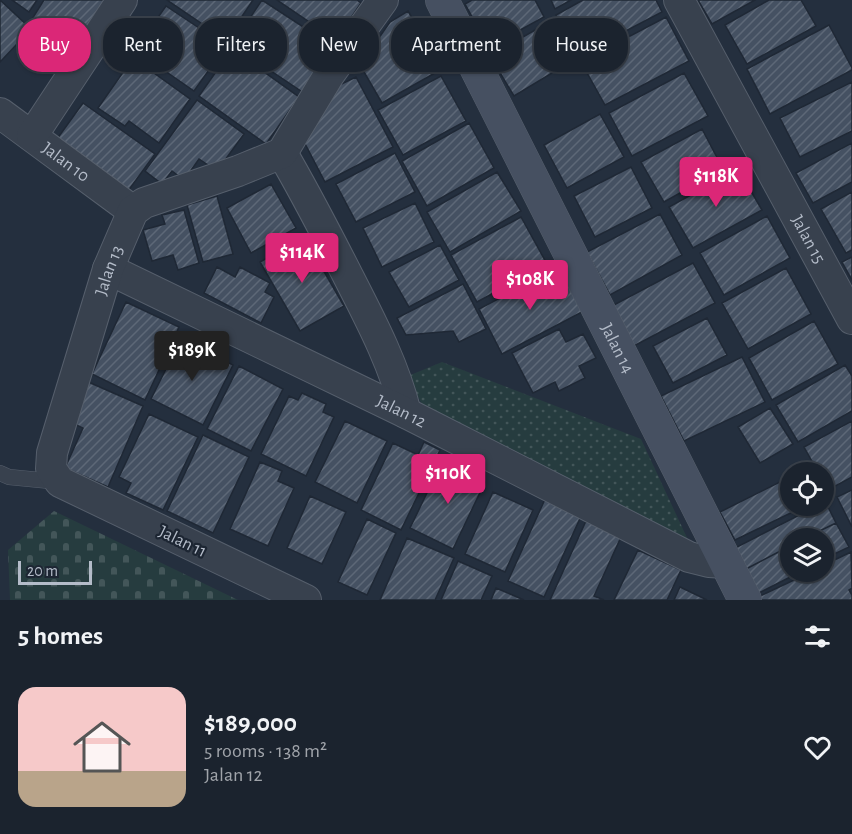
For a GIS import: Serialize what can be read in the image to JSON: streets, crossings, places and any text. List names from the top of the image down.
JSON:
{
  "streets": {
    "street": [
      "Jalan 10",
      "Jalan 15",
      "Jalan 13",
      "Jalan 14",
      "Jalan 12",
      "Jalan 11"
    ]
  },
  "crossings": [
    ["Jalan 10", "Jalan 13"],
    ["Jalan 13", "Jalan 12"],
    ["Jalan 13", "Jalan 11"],
    ["Jalan 14", "Jalan 12"]
  ],
  "scale_bar": "20 m",
  "page": {
    "chip": [
      "Buy",
      "Rent",
      "Filters",
      "New",
      "Apartment",
      "House"
    ],
    "price": [
      "$118K",
      "$114K",
      "$108K",
      "$189K",
      "$110K"
    ],
    "scale": "20 m",
    "heading": "5 homes",
    "list": [
      {
        "name": "$189,000",
        "note": "5 rooms · 138 m² · Jalan 12"
      }
    ]
  }
}
